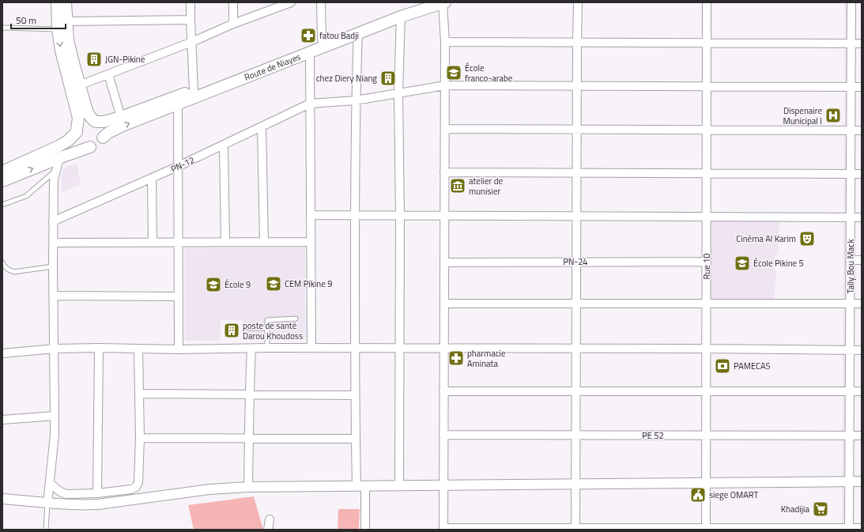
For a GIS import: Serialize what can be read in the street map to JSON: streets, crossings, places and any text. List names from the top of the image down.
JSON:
{
  "streets": {
    "main road": ["Route de Niayes"],
    "street": [
      "PN-12",
      "PN-24",
      "Rue 10",
      "Tally Bou Mack",
      "PE 52"
    ]
  },
  "crossings": [
    ["PN-24", "Rue 10"],
    ["Rue 10", "PE 52"],
    ["Tally Bou Mack", "PE 52"]
  ],
  "places": {
    "pharmacy": ["fatou Badji", "pharmacie Aminata"],
    "building": ["JGN-Pikine", "chez Diery Niang", "poste de santé Darou Khoudoss"],
    "school or university": [
      "École franco-arabe",
      "École Pikine 5",
      "CEM Pikine 9",
      "École 9"
    ],
    "hospital": ["Dispenaire Municipal I"],
    "museum": ["atelier de munisier"],
    "theatre": ["Cinéma Al Karim"],
    "bank": ["PAMECAS"],
    "public building": ["siege OMART"],
    "supermarket": ["Khadijia"]
  },
  "scale_bar": "50 m"
}
